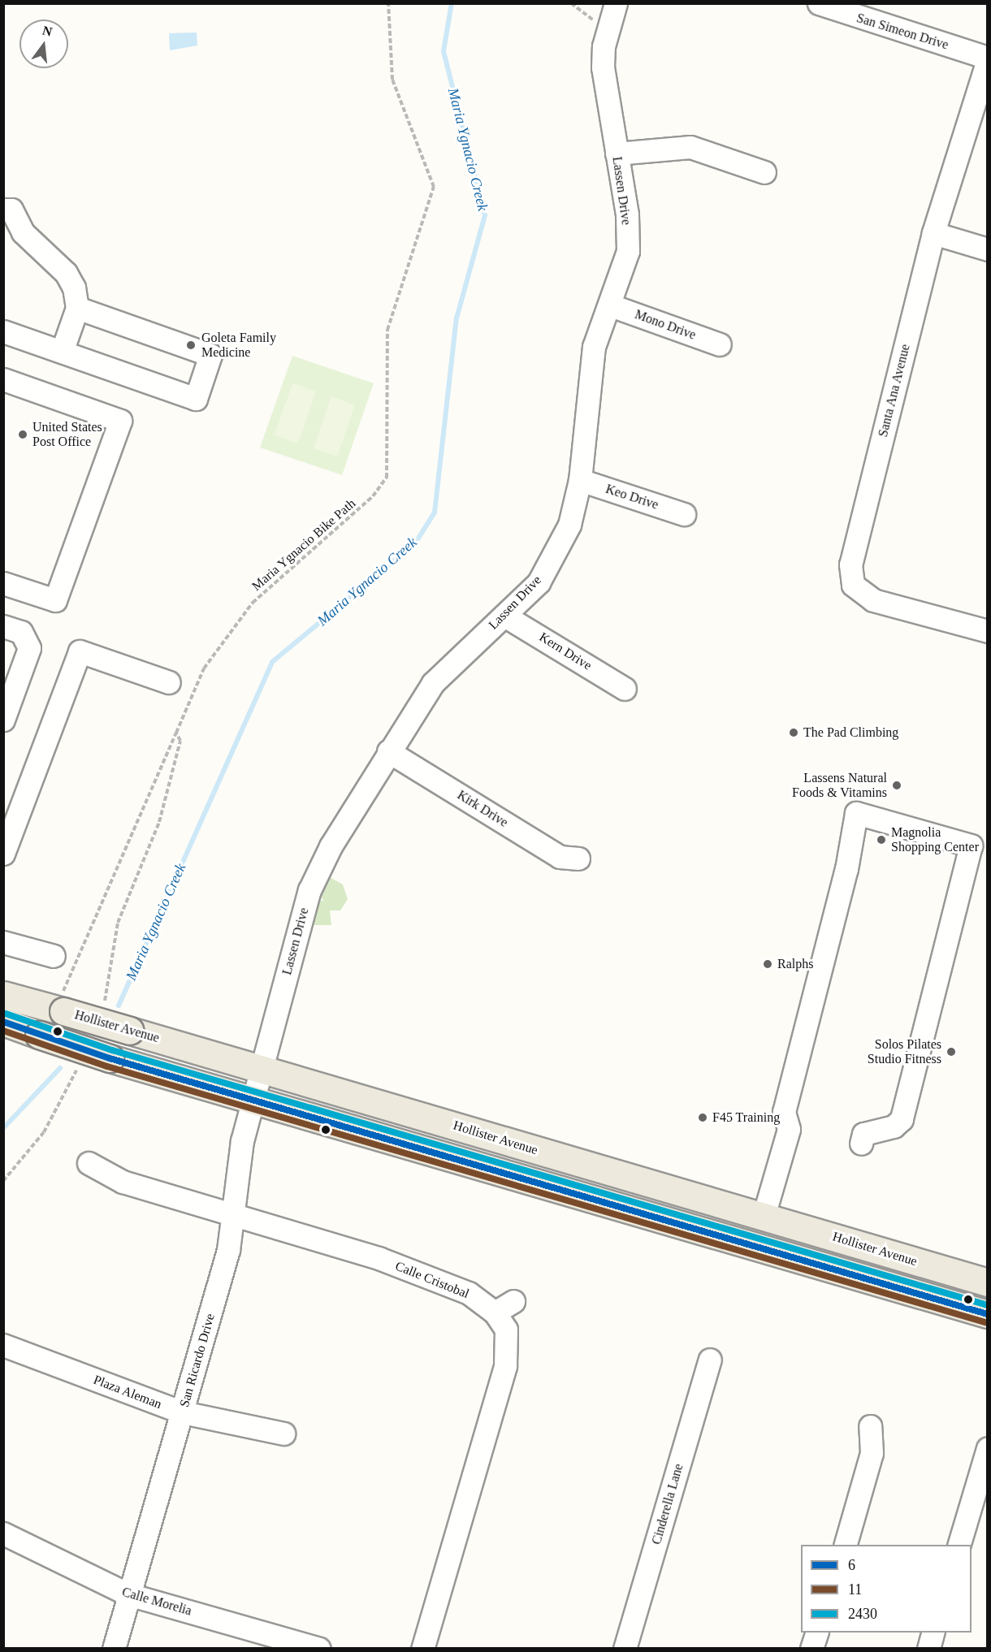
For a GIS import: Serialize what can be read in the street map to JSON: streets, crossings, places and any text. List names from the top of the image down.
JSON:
{
  "streets": {
    "main road": ["Hollister Avenue"],
    "street": [
      "San Simeon Drive",
      "Lassen Drive",
      "Mono Drive",
      "Santa Ana Avenue",
      "Keo Drive",
      "Kern Drive",
      "Kirk Drive",
      "Calle Cristobal",
      "San Ricardo Drive",
      "Plaza Aleman",
      "Cinderella Lane",
      "Calle Morelia"
    ],
    "path": ["Maria Ygnacio Bike Path"]
  },
  "crossings": [
    ["San Simeon Drive", "Santa Ana Avenue"],
    ["Lassen Drive", "Mono Drive"],
    ["Lassen Drive", "Keo Drive"],
    ["Lassen Drive", "Kern Drive"],
    ["Lassen Drive", "Kirk Drive"],
    ["Lassen Drive", "Hollister Avenue"],
    ["Lassen Drive", "San Ricardo Drive"],
    ["Hollister Avenue", "San Ricardo Drive"],
    ["Calle Cristobal", "San Ricardo Drive"],
    ["San Ricardo Drive", "Plaza Aleman"],
    ["San Ricardo Drive", "Calle Morelia"]
  ],
  "water": ["Maria Ygnacio Creek"],
  "places": [
    "Goleta Family Medicine",
    "United States Post Office",
    "The Pad Climbing",
    "Lassens Natural Foods & Vitamins",
    "Magnolia Shopping Center",
    "Ralphs",
    "Solos Pilates Studio Fitness",
    "F45 Training"
  ],
  "lines": ["transit line 2430", "transit line 6", "transit line 11"],
  "legend": ["6", "11", "2430"],
  "north": "top"
}
